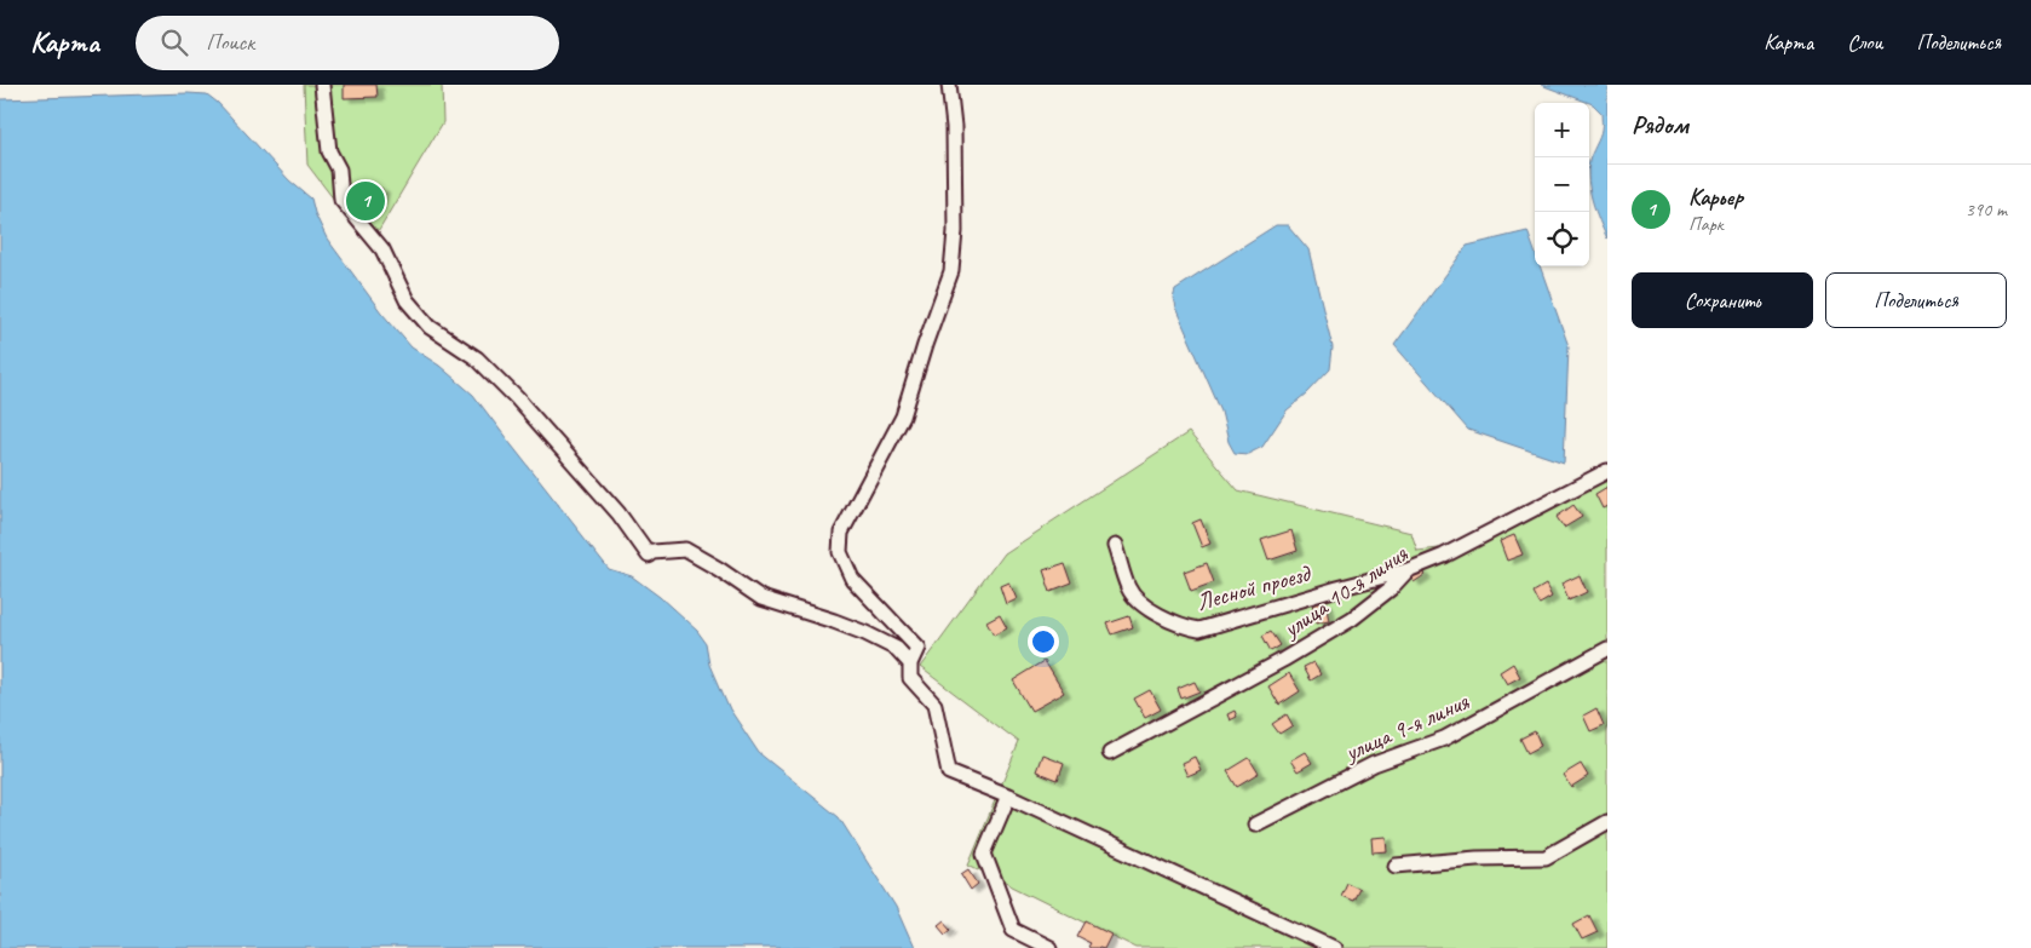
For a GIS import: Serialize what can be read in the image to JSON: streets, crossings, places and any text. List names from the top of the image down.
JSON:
{
  "streets": {
    "street": ["Лесной проезд", "улица 10-я линия", "улица 9-я линия"]
  },
  "crossings": [
    ["Лесной проезд", "улица 10-я линия"]
  ],
  "page": {
    "header": "Карта",
    "search": "Поиск",
    "nav": ["Карта", "Слои", "Поделиться"],
    "heading": "Рядом",
    "map_buttons": ["+", "−"],
    "list": [
      {
        "mark": "1",
        "name": "Карьер",
        "note": "Парк",
        "value": "390 m"
      }
    ],
    "pins": "1",
    "buttons": ["Сохранить", "Поделиться"]
  }
}
